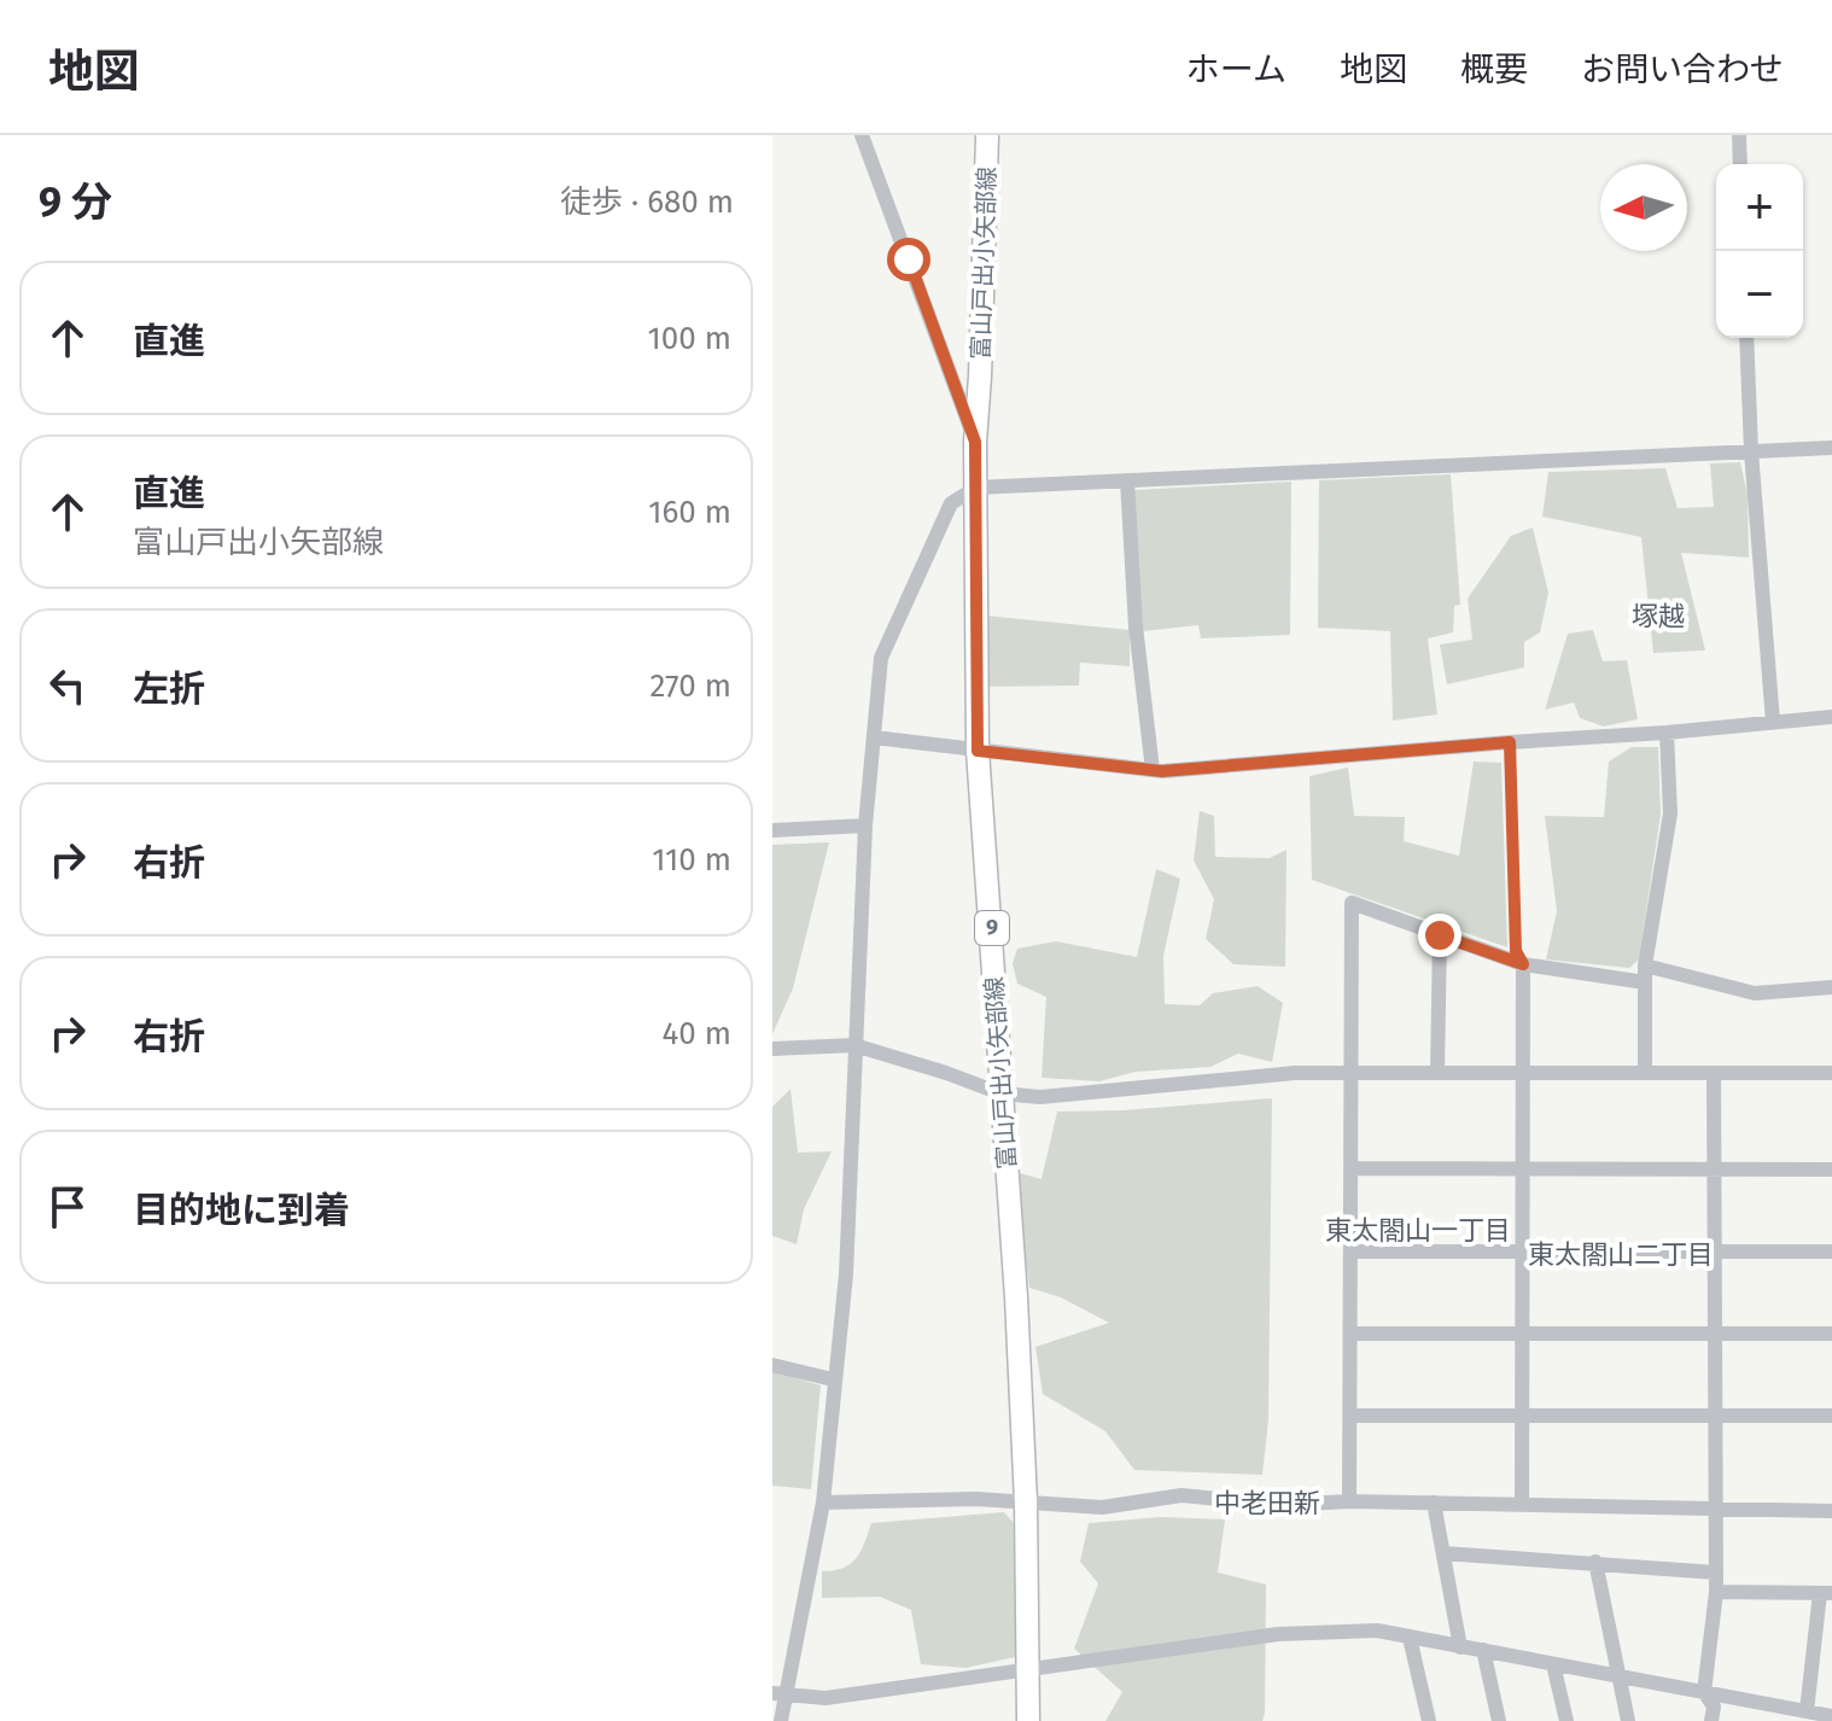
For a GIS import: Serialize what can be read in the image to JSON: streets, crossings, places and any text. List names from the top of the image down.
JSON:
{
  "streets": {
    "main road": ["富山戸出小矢部線", "9"]
  },
  "districts": [
    "塚越",
    "東太閤山一丁目",
    "東太閤山二丁目",
    "中老田新"
  ],
  "north": "left",
  "page": {
    "header": "地図",
    "nav": [
      "ホーム",
      "地図",
      "概要",
      "お問い合わせ"
    ],
    "heading": ["9 分", "徒歩 · 680 m"],
    "map_buttons": ["+", "−"],
    "list": [
      ["直進", "100 m"],
      ["直進", "富山戸出小矢部線", "160 m"],
      ["左折", "270 m"],
      ["右折", "110 m"],
      ["右折", "40 m"],
      "目的地に到着"
    ]
  }
}
